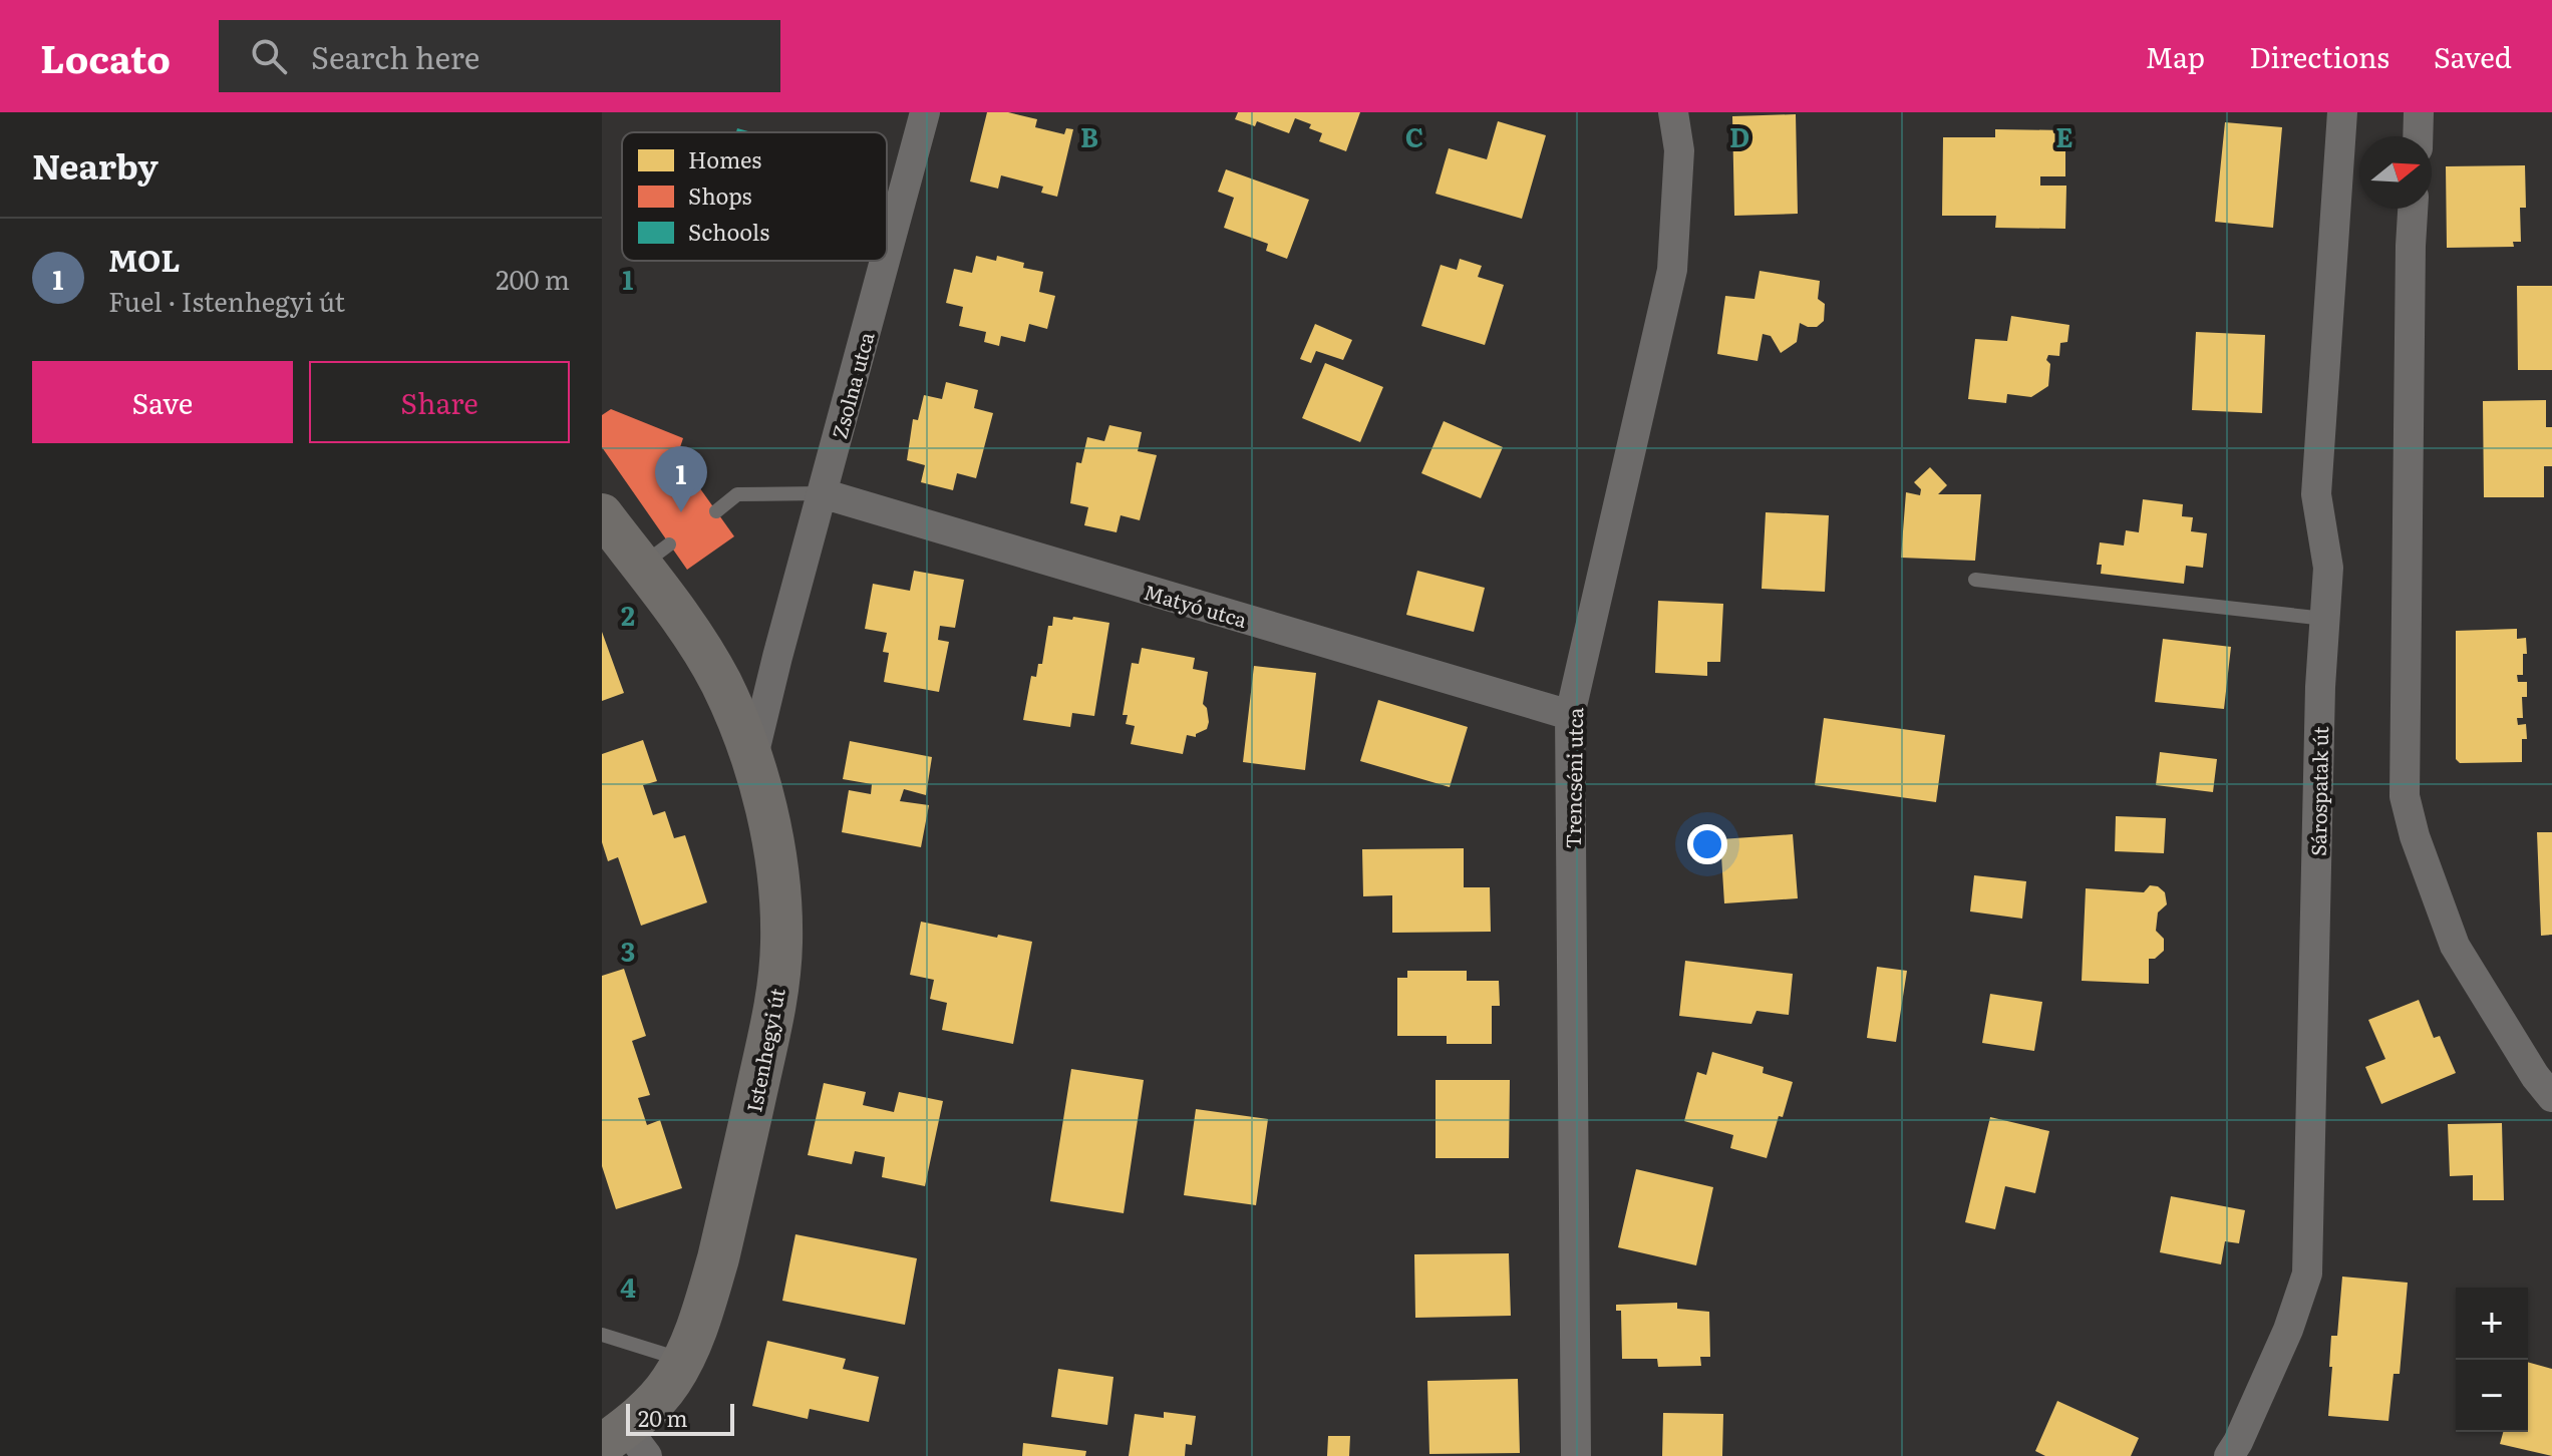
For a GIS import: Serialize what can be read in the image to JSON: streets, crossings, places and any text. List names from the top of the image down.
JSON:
{
  "streets": {
    "street": [
      "Zsolna utca",
      "Matyó utca",
      "Trencséni utca",
      "Sárospatak út",
      "Istenhegyi út"
    ]
  },
  "crossings": [
    ["Zsolna utca", "Matyó utca"],
    ["Zsolna utca", "Istenhegyi út"],
    ["Matyó utca", "Trencséni utca"]
  ],
  "legend": ["Homes", "Shops", "Schools"],
  "scale_bar": "20 m",
  "north": "right",
  "page": {
    "header": "Locato",
    "search": "Search here",
    "nav": ["Map", "Directions", "Saved"],
    "heading": "Nearby",
    "list": [
      {
        "mark": "1",
        "name": "MOL",
        "note": "Fuel · Istenhegyi út",
        "value": "200 m"
      }
    ],
    "buttons": ["Save", "Share"],
    "pins": "1",
    "map_buttons": ["+", "−"],
    "scale": "20 m"
  },
  "grid": {
    "columns": [
      "B",
      "C",
      "D",
      "E"
    ],
    "rows": [
      "1",
      "2",
      "3",
      "4"
    ]
  }
}
